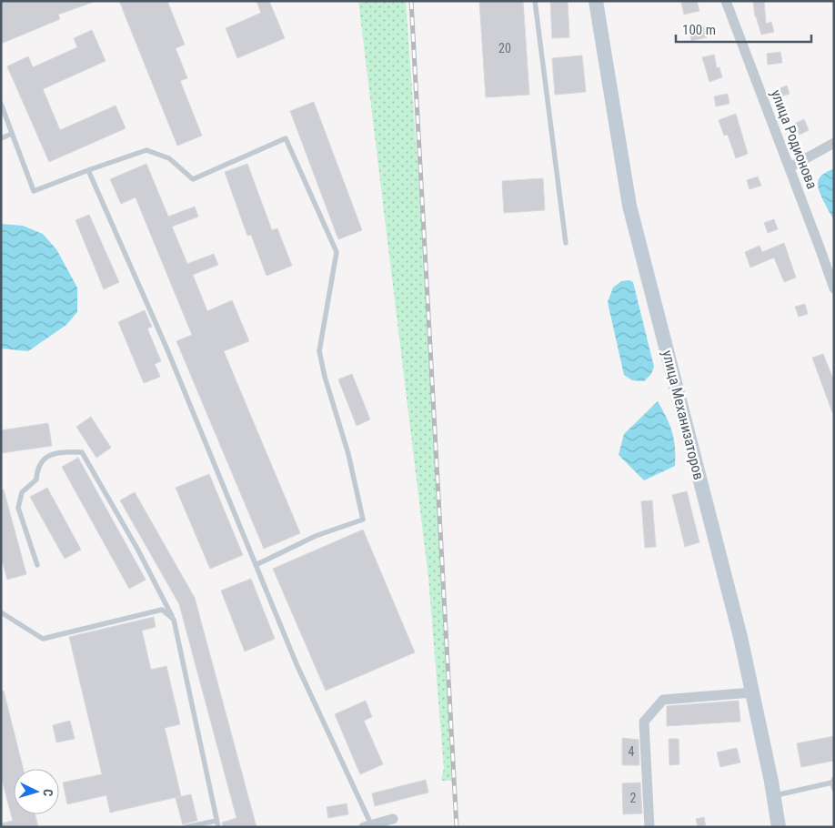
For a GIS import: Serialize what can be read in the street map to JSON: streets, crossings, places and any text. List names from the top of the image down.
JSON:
{
  "streets": {
    "street": ["улица Родионова", "улица Механизаторов"]
  },
  "house_numbers": ["20", "4", "2"],
  "scale_bar": "100 m",
  "north": "right"
}
